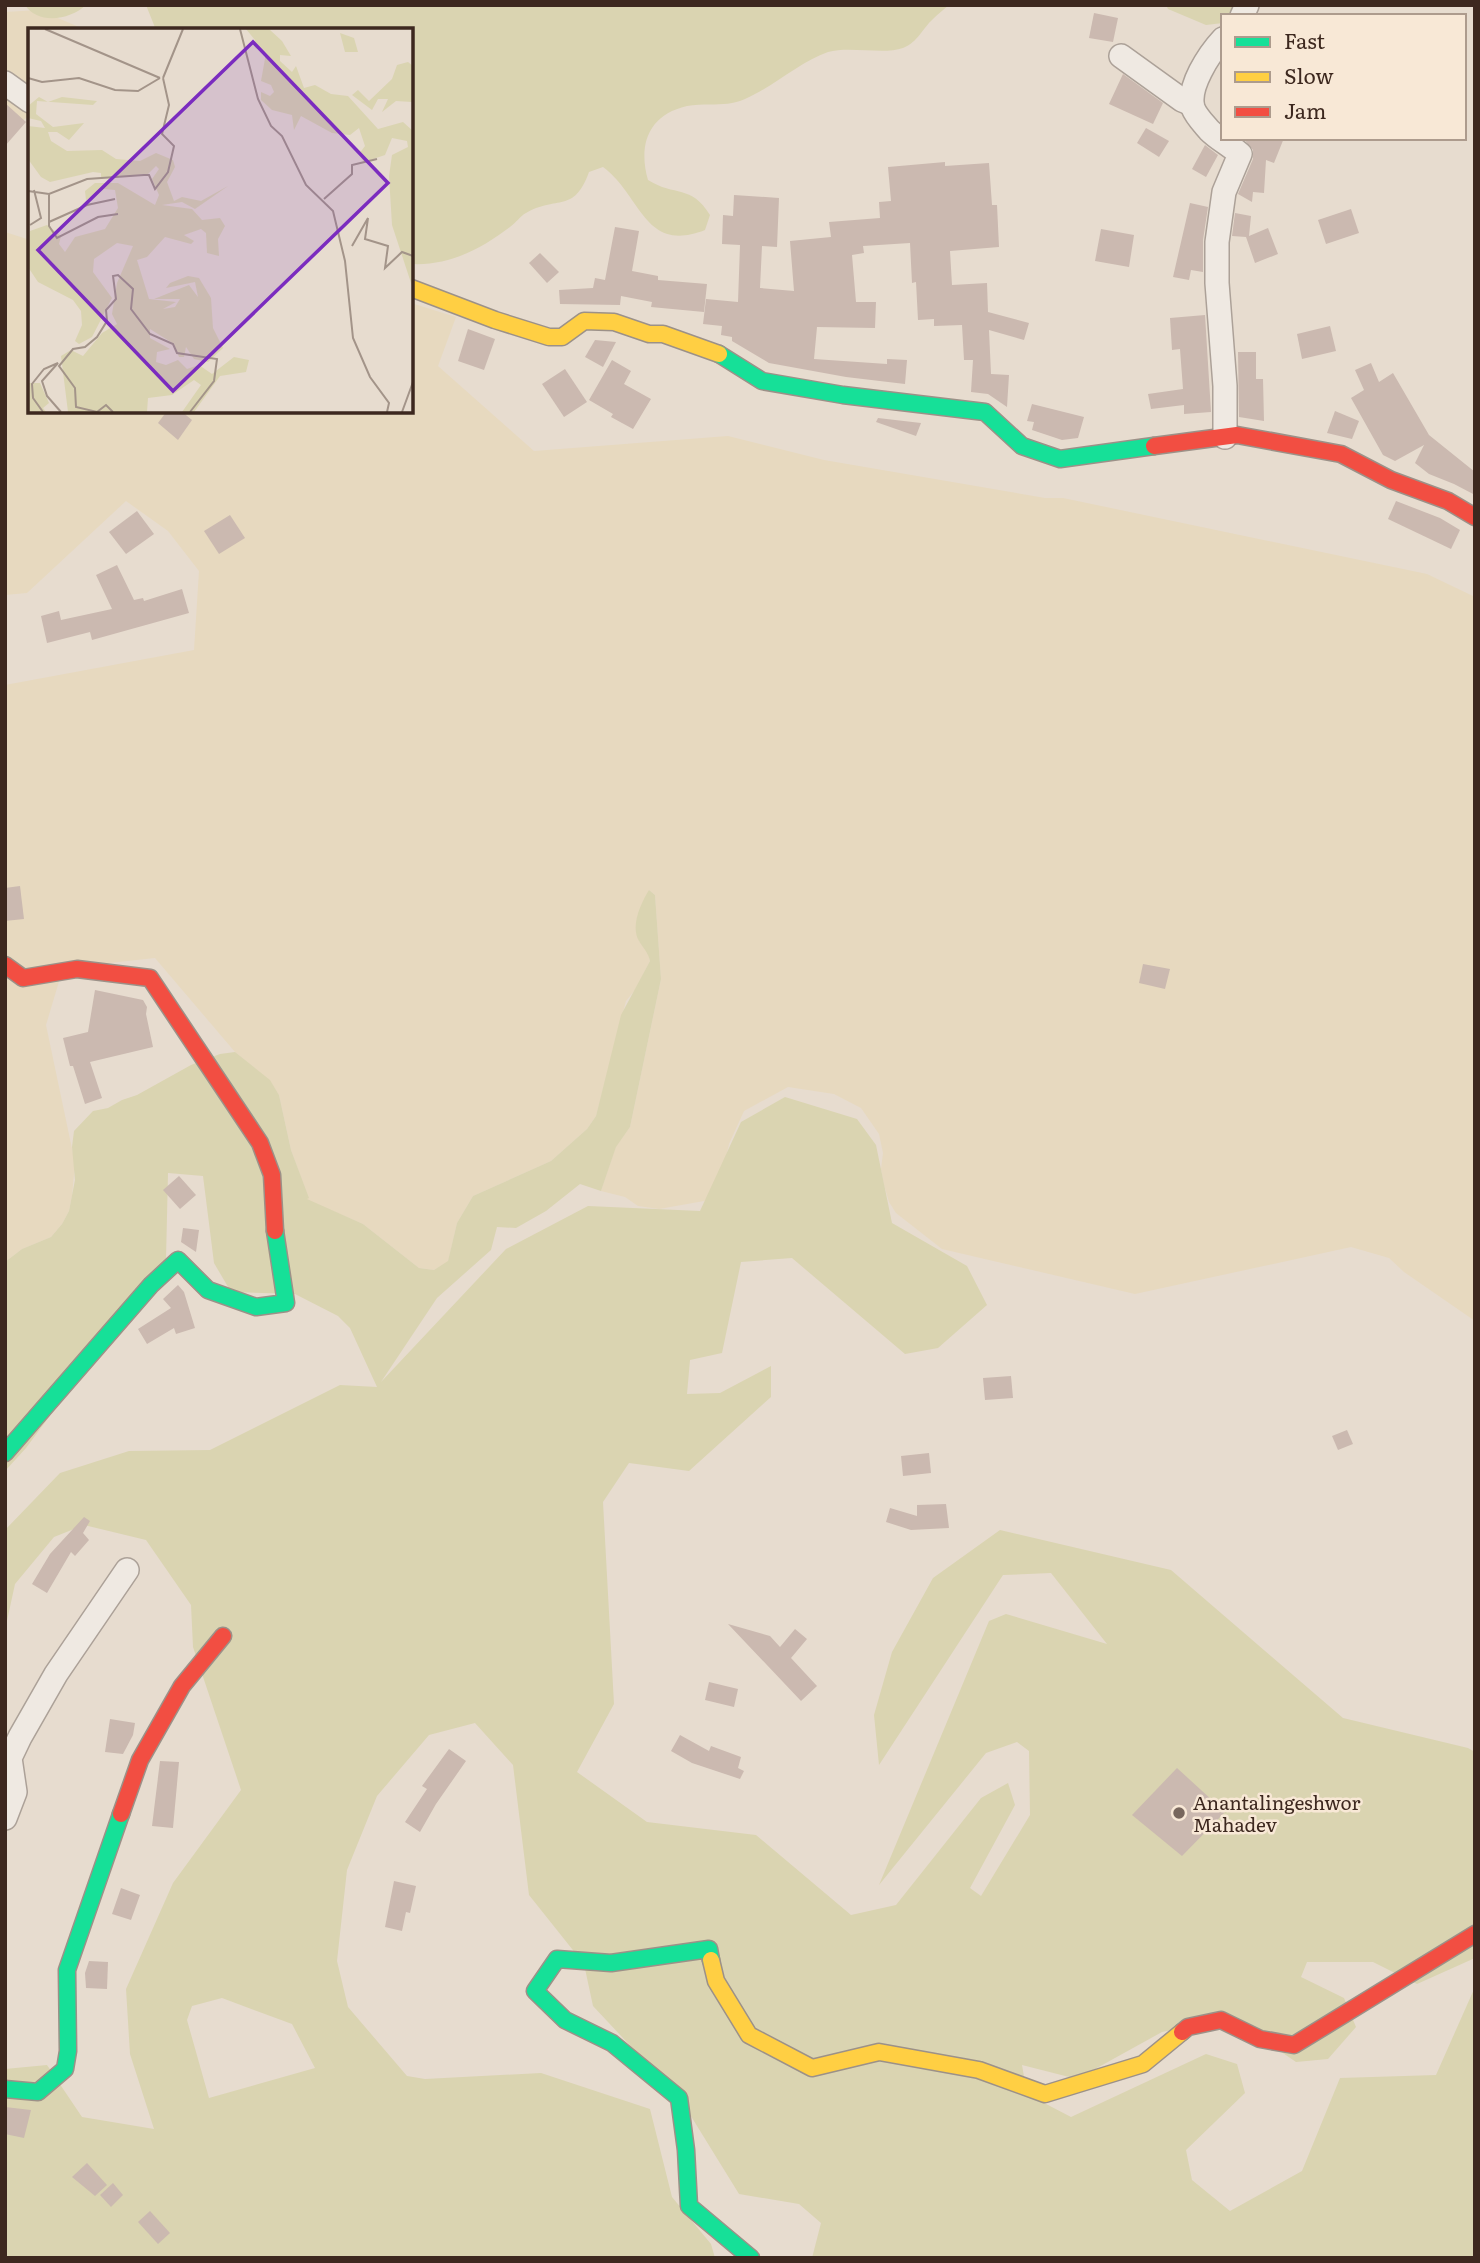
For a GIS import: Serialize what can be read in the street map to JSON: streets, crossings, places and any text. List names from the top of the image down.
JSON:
{
  "places": ["Anantalingeshwor Mahadev"],
  "legend": ["Fast", "Slow", "Jam"]
}
